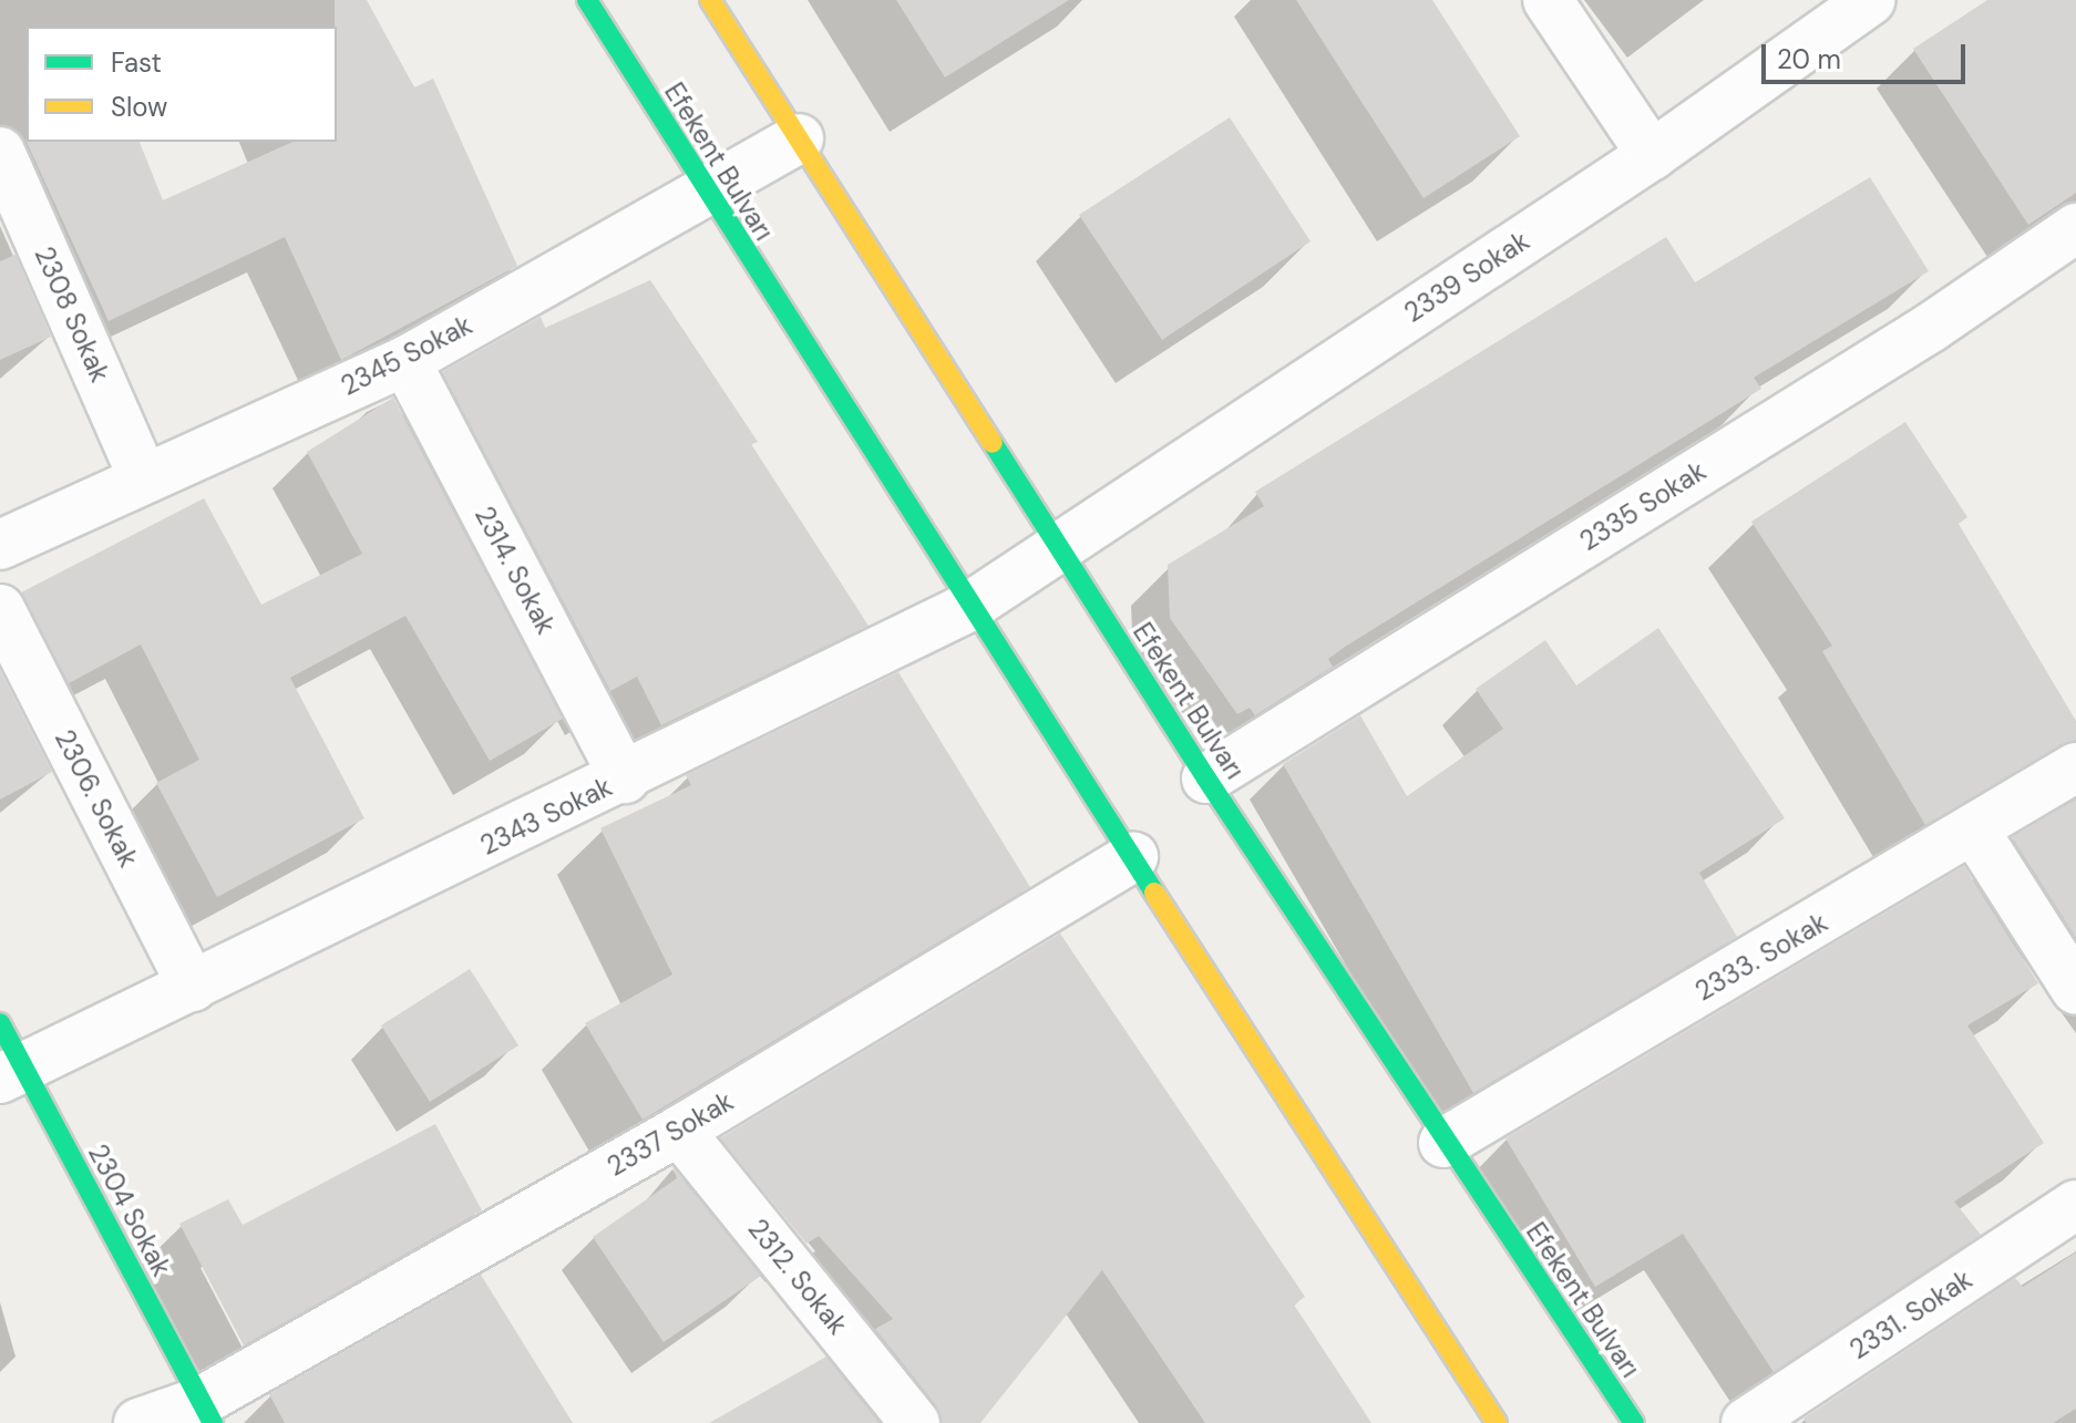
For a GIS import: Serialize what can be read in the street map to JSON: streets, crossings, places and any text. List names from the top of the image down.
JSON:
{
  "streets": {
    "street": [
      "Efekent Bulvarı",
      "2339 Sokak",
      "2308 Sokak",
      "2345 Sokak",
      "2335 Sokak",
      "2314. Sokak",
      "2306. Sokak",
      "2343 Sokak",
      "2333. Sokak",
      "2337 Sokak",
      "2304 Sokak",
      "2312. Sokak",
      "2331. Sokak"
    ]
  },
  "crossings": [
    ["Efekent Bulvarı", "2339 Sokak"],
    ["Efekent Bulvarı", "2345 Sokak"],
    ["Efekent Bulvarı", "2335 Sokak"],
    ["Efekent Bulvarı", "2343 Sokak"],
    ["Efekent Bulvarı", "2333. Sokak"],
    ["Efekent Bulvarı", "2337 Sokak"],
    ["2339 Sokak", "2343 Sokak"],
    ["2308 Sokak", "2345 Sokak"],
    ["2345 Sokak", "2314. Sokak"],
    ["2314. Sokak", "2343 Sokak"],
    ["2306. Sokak", "2343 Sokak"],
    ["2343 Sokak", "2304 Sokak"],
    ["2337 Sokak", "2304 Sokak"],
    ["2337 Sokak", "2312. Sokak"]
  ],
  "legend": ["Fast", "Slow"],
  "scale_bar": "20 m"
}
